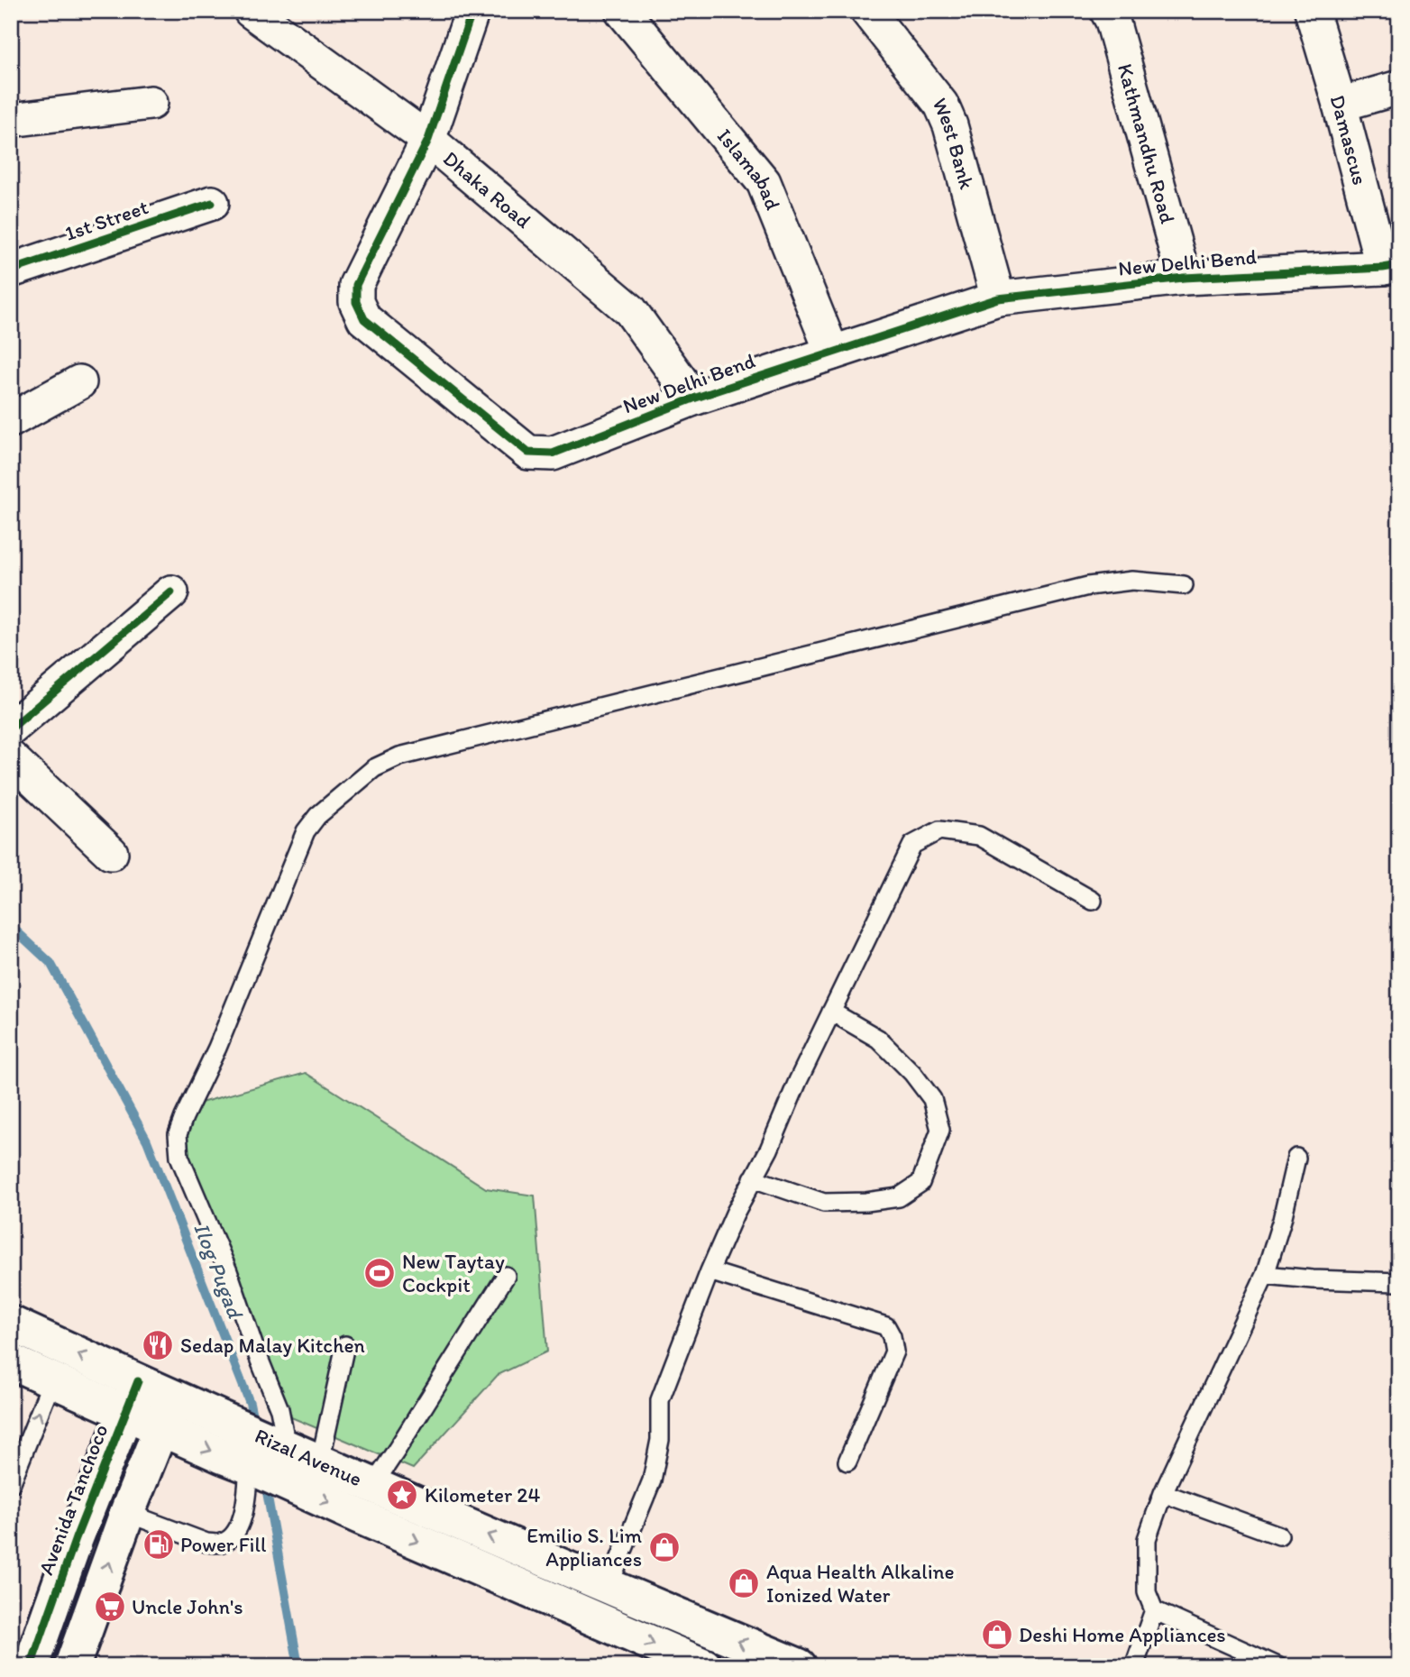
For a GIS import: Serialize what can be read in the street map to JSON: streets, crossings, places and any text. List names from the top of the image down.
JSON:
{
  "streets": {
    "main road": ["Rizal Avenue", "Avenida Tanchoco"],
    "street": [
      "Damascus",
      "Kathmandhu Road",
      "West Bank",
      "Islamabad",
      "Dhaka Road",
      "1st Street",
      "New Delhi Bend"
    ]
  },
  "crossings": [
    ["Damascus", "New Delhi Bend"],
    ["Kathmandhu Road", "New Delhi Bend"],
    ["West Bank", "New Delhi Bend"],
    ["Islamabad", "New Delhi Bend"],
    ["Dhaka Road", "New Delhi Bend"],
    ["Rizal Avenue", "Avenida Tanchoco"]
  ],
  "water": ["Ilog Pugad"],
  "places": {
    "sports": ["New Taytay Cockpit"],
    "restaurant": ["Sedap Malay Kitchen"],
    "place": ["Kilometer 24"],
    "fuel station": ["Power Fill"],
    "shop": ["Emilio S. Lim Appliances", "Aqua Health Alkaline Ionized Water", "Deshi Home Appliances"],
    "supermarket": ["Uncle John's"]
  }
}
